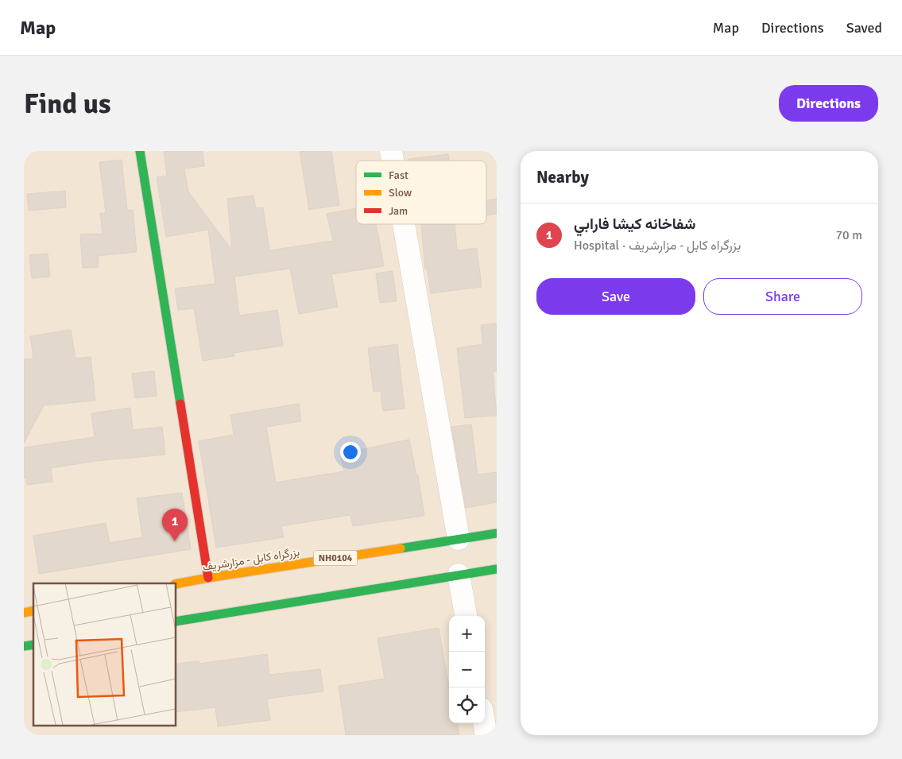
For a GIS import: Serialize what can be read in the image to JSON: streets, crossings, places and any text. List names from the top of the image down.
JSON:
{
  "streets": {
    "main road": ["NH0104", "بزرگراه کابل - مزارشریف"]
  },
  "legend": ["Fast", "Slow", "Jam"],
  "page": {
    "header": "Map",
    "nav": ["Map", "Directions", "Saved"],
    "buttons": [
      "Directions",
      ["Save", "Share"]
    ],
    "title": "Find us",
    "heading": "Nearby",
    "list": [
      {
        "mark": "1",
        "name": "شفاخانه كيشا فارابي",
        "note": "Hospital · بزرگراه کابل - مزارشریف",
        "value": "70 m"
      }
    ],
    "pins": "1",
    "map_buttons": ["+", "−"]
  }
}
